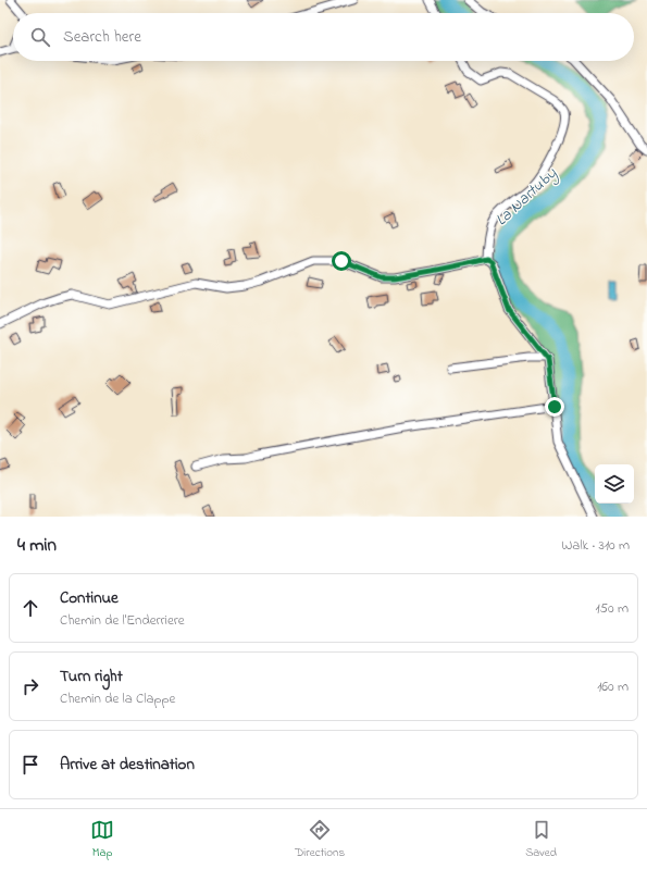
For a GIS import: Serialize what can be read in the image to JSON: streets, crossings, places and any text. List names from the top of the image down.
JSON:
{
  "water": ["La Nartuby"],
  "page": {
    "search": "Search here",
    "heading": ["4 min", "Walk · 310 m"],
    "list": [
      ["Continue", "Chemin de l'Enderriere", "150 m"],
      ["Turn right", "Chemin de la Clappe", "160 m"],
      "Arrive at destination"
    ],
    "nav": ["Map", "Directions", "Saved"]
  }
}
